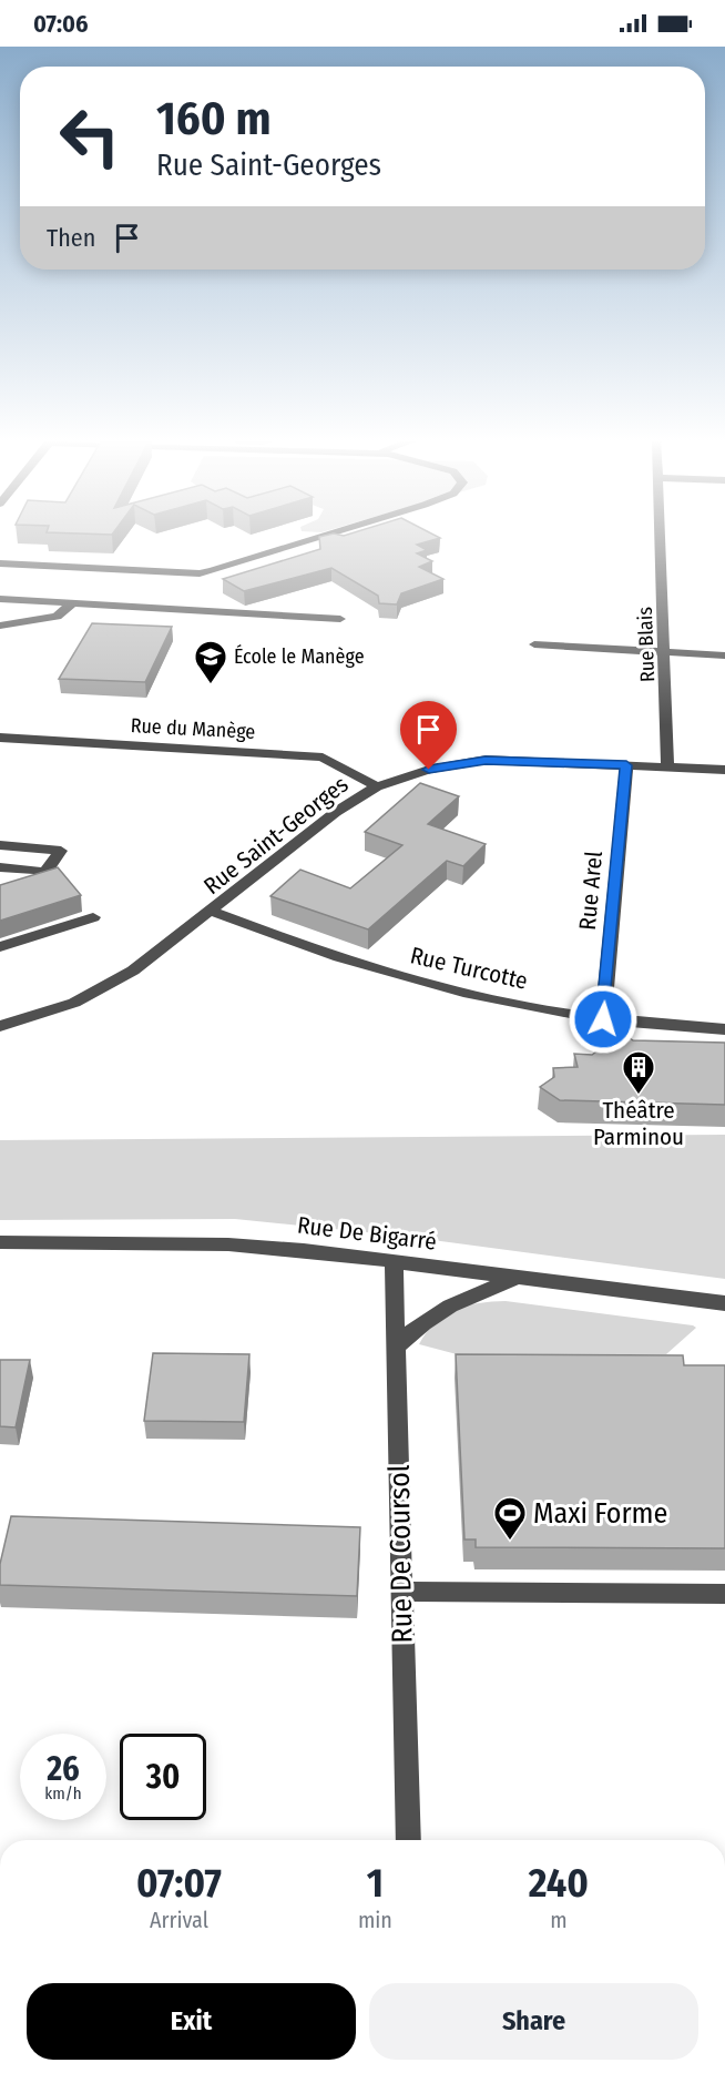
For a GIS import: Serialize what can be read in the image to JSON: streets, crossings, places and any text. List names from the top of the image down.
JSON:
{
  "streets": {
    "street": [
      "Rue Blais",
      "Rue du Manège",
      "Rue Saint-Georges",
      "Rue Arel",
      "Rue Turcotte",
      "Rue De Bigarré",
      "Rue De Coursol"
    ]
  },
  "crossings": [
    ["Rue Blais", "Rue Saint-Georges"],
    ["Rue du Manège", "Rue Saint-Georges"],
    ["Rue Saint-Georges", "Rue Arel"],
    ["Rue Saint-Georges", "Rue Turcotte"],
    ["Rue Arel", "Rue Turcotte"],
    ["Rue De Bigarré", "Rue De Coursol"]
  ],
  "places": {
    "school or university": ["École le Manège"],
    "building": ["Théâtre Parminou"],
    "sports": ["Maxi Forme"]
  },
  "page": {
    "status": "07:06",
    "turn": ["160 m", "Rue Saint-Georges"],
    "then": "Then",
    "speed": "26 km/h",
    "limit": "30",
    "eta": [
      "07:07",
      "Arrival",
      "1",
      "min",
      "240",
      "m"
    ],
    "buttons": ["Exit", "Share"]
  }
}
